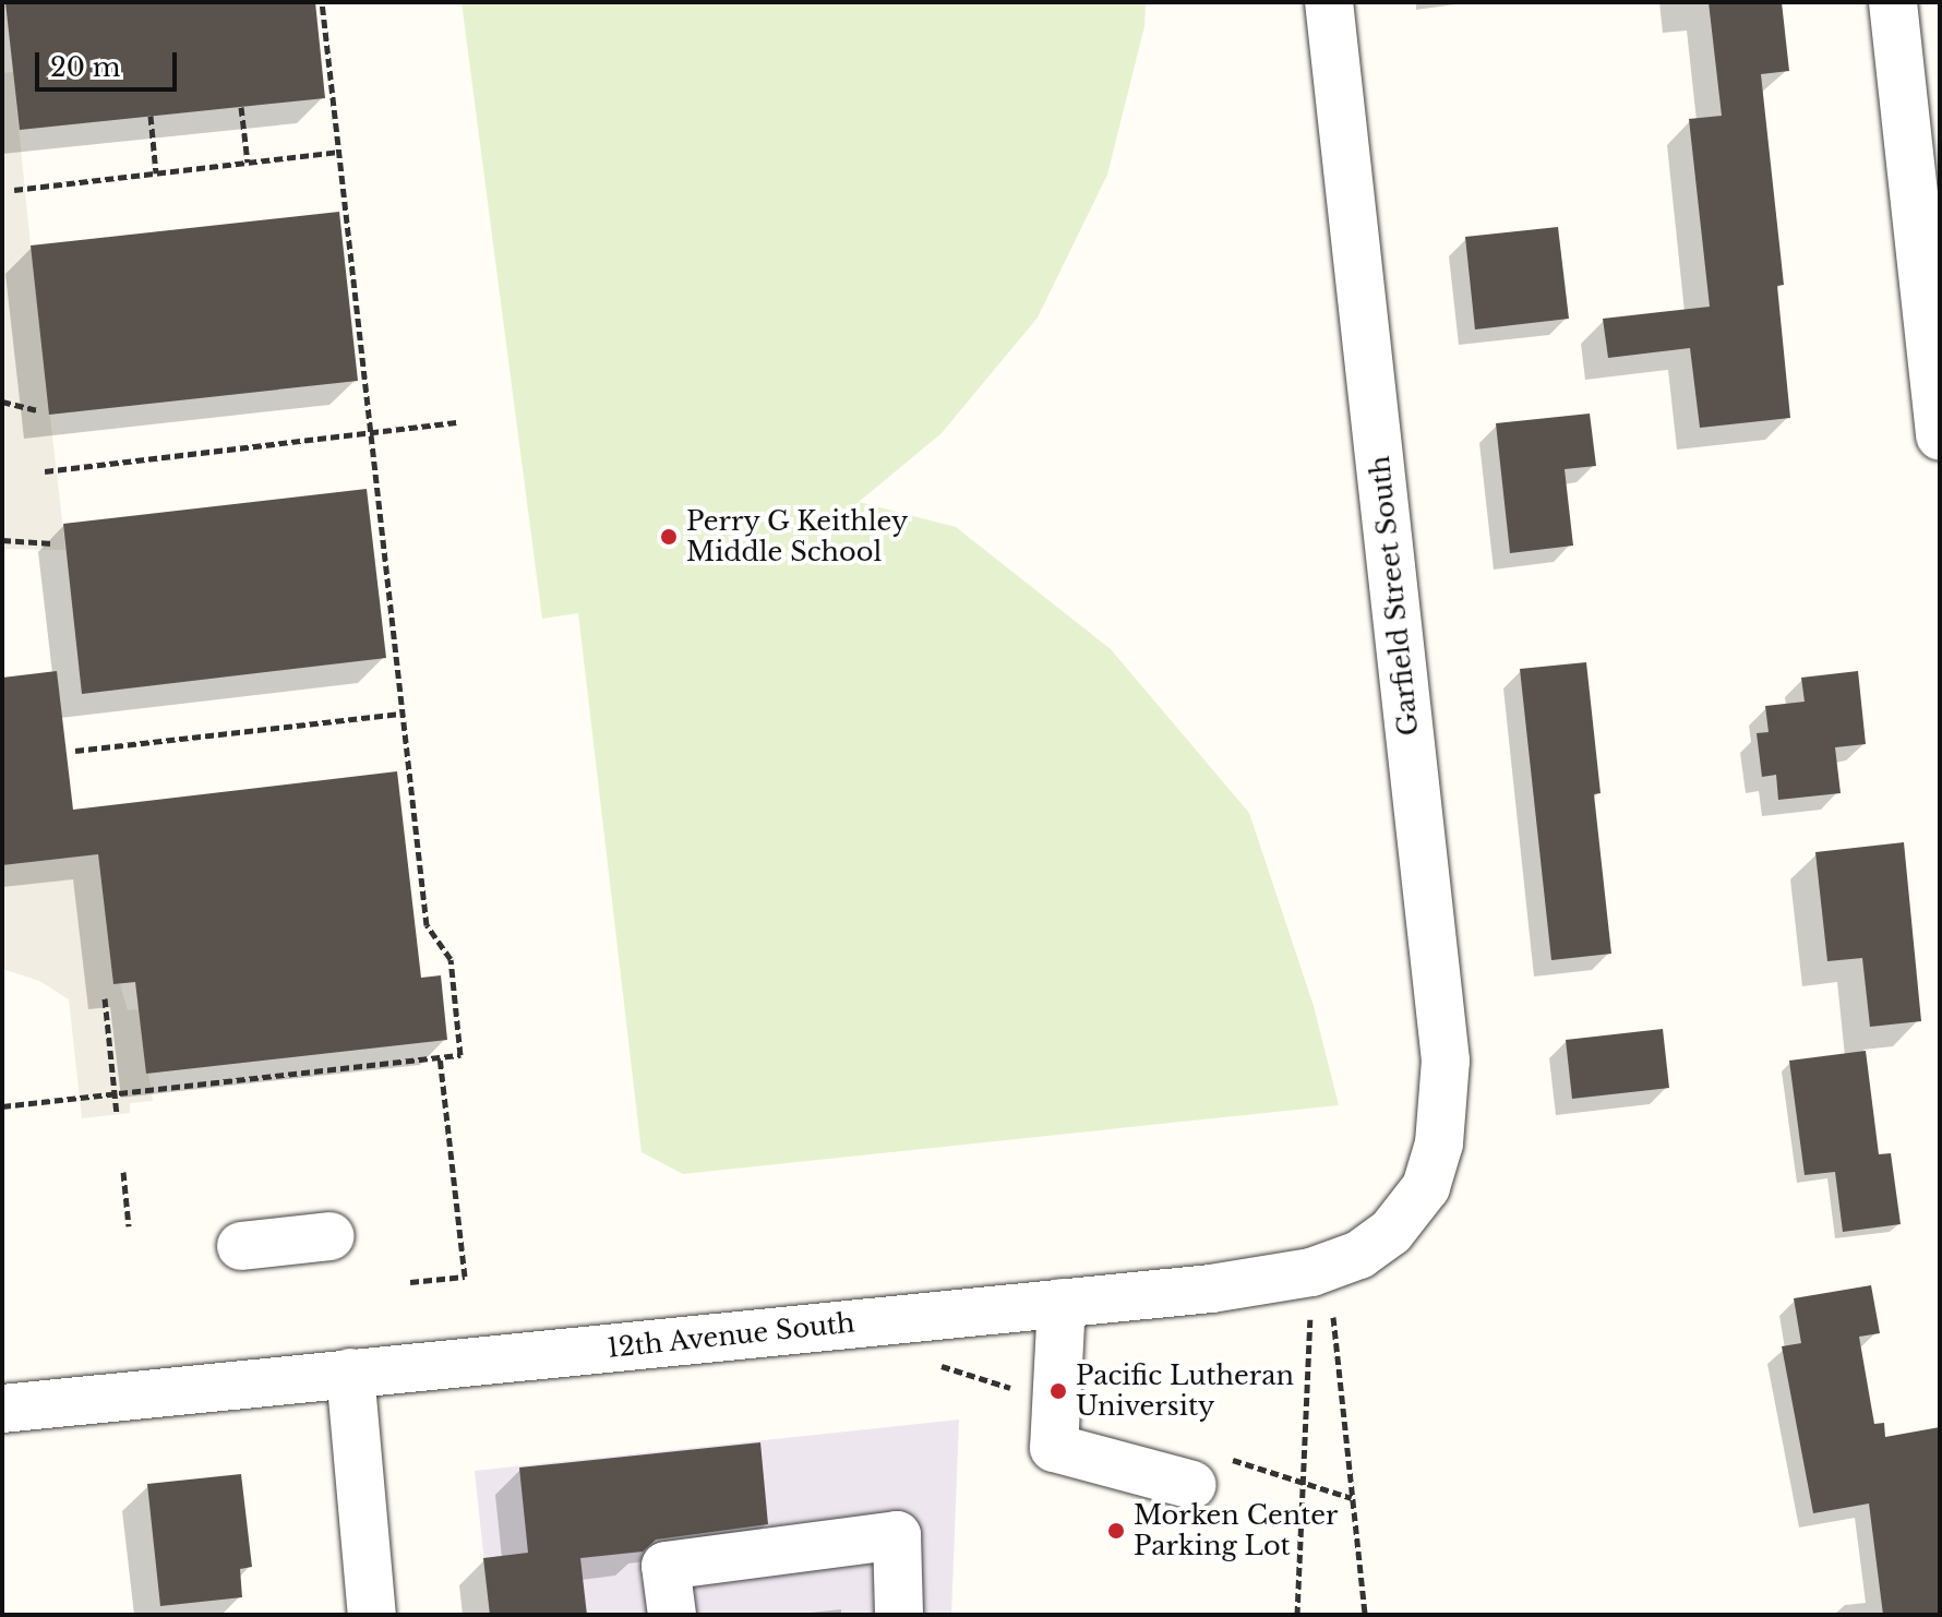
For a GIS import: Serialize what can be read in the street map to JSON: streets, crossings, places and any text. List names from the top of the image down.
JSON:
{
  "streets": {
    "street": ["Garfield Street South", "12th Avenue South"]
  },
  "crossings": [
    ["Garfield Street South", "12th Avenue South"]
  ],
  "places": ["Perry G Keithley Middle School", "Pacific Lutheran University", "Morken Center Parking Lot"],
  "scale_bar": "20 m"
}
